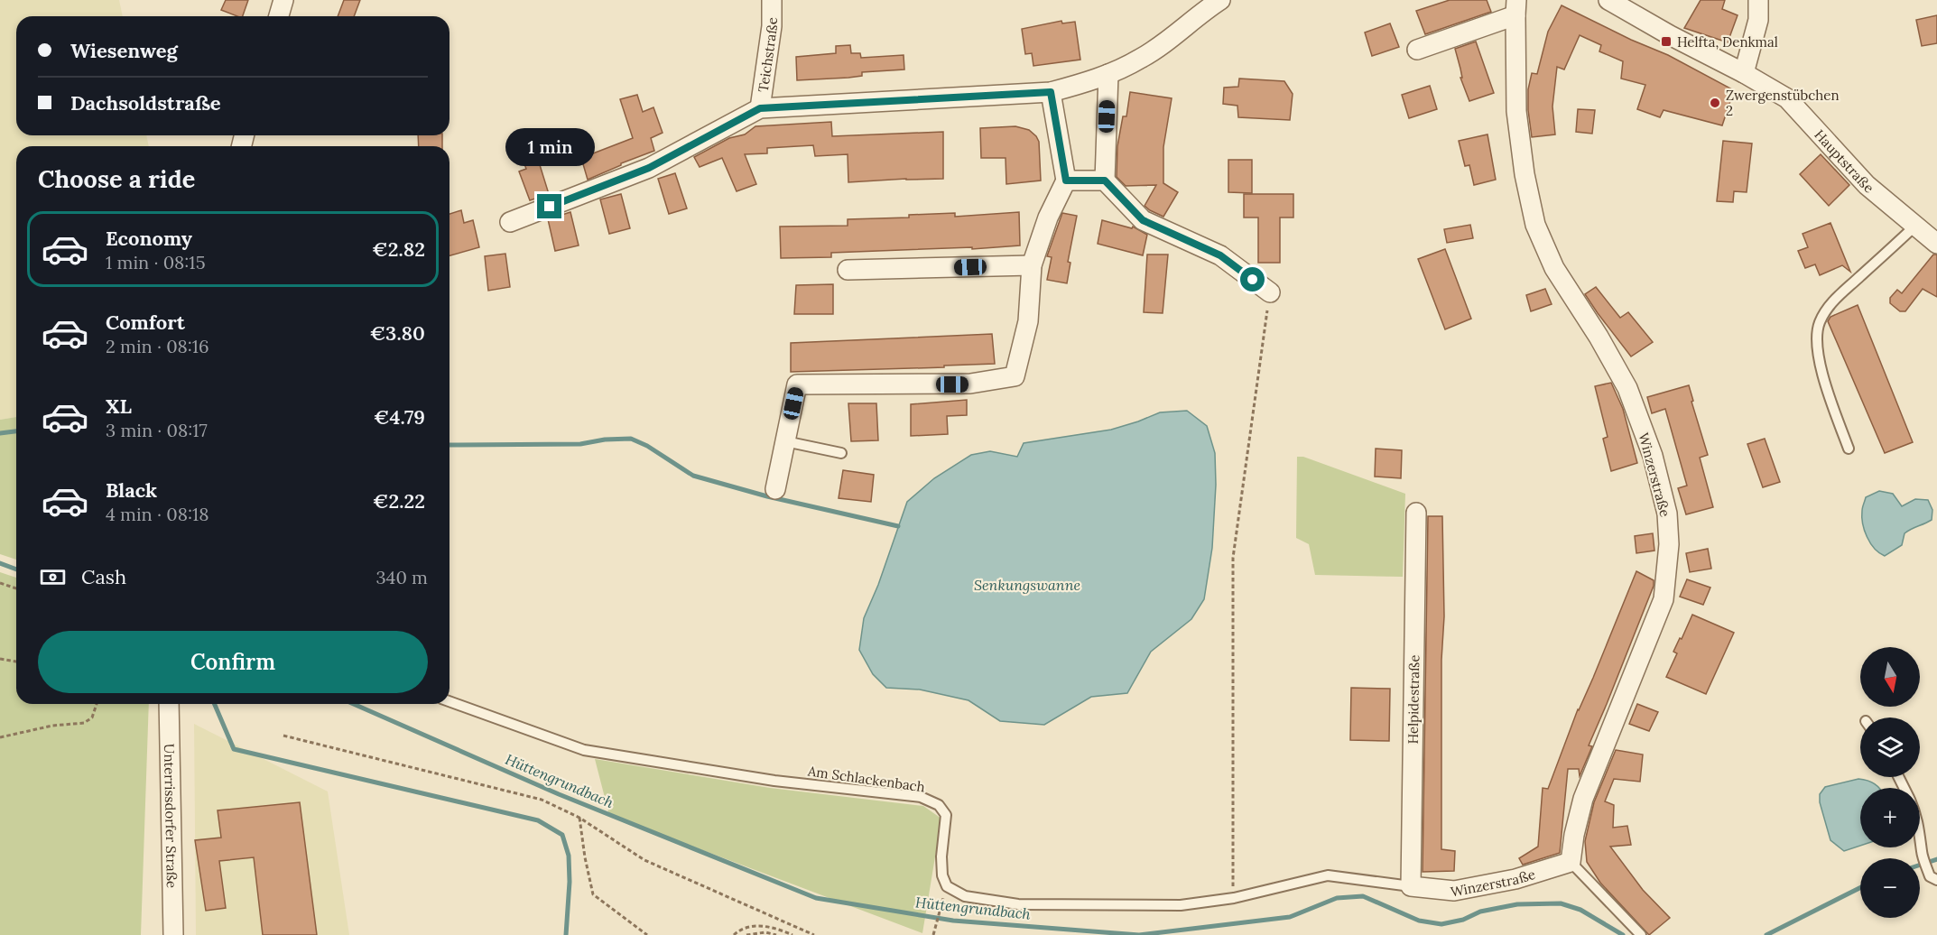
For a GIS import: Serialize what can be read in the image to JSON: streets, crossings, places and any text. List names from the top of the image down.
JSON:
{
  "streets": {
    "street": [
      "Teichstraße",
      "Hauptstraße",
      "Winzerstraße",
      "Helpidestraße",
      "Unterrissdorfer Straße"
    ],
    "lane": ["Am Schlackenbach"]
  },
  "crossings": [
    ["Winzerstraße", "Helpidestraße"]
  ],
  "water": ["Senkungswanne", "Hüttengrundbach"],
  "places": {
    "transit": ["Helfta, Denkmal"],
    "other": ["Zwergenstübchen 2"]
  },
  "north": "bottom",
  "page": {
    "banner": ["Wiesenweg", "Dachsoldstraße"],
    "bubble": "1 min",
    "heading": "Choose a ride",
    "list": [
      {
        "name": "Economy",
        "note": "1 min · 08:15",
        "value": "€2.82"
      },
      {
        "name": "Comfort",
        "note": "2 min · 08:16",
        "value": "€3.80"
      },
      {
        "name": "XL",
        "note": "3 min · 08:17",
        "value": "€4.79"
      },
      {
        "name": "Black",
        "note": "4 min · 08:18",
        "value": "€2.22"
      }
    ],
    "pay": ["Cash", "340 m"],
    "buttons": "Confirm",
    "map_buttons": ["+", "−"]
  }
}
